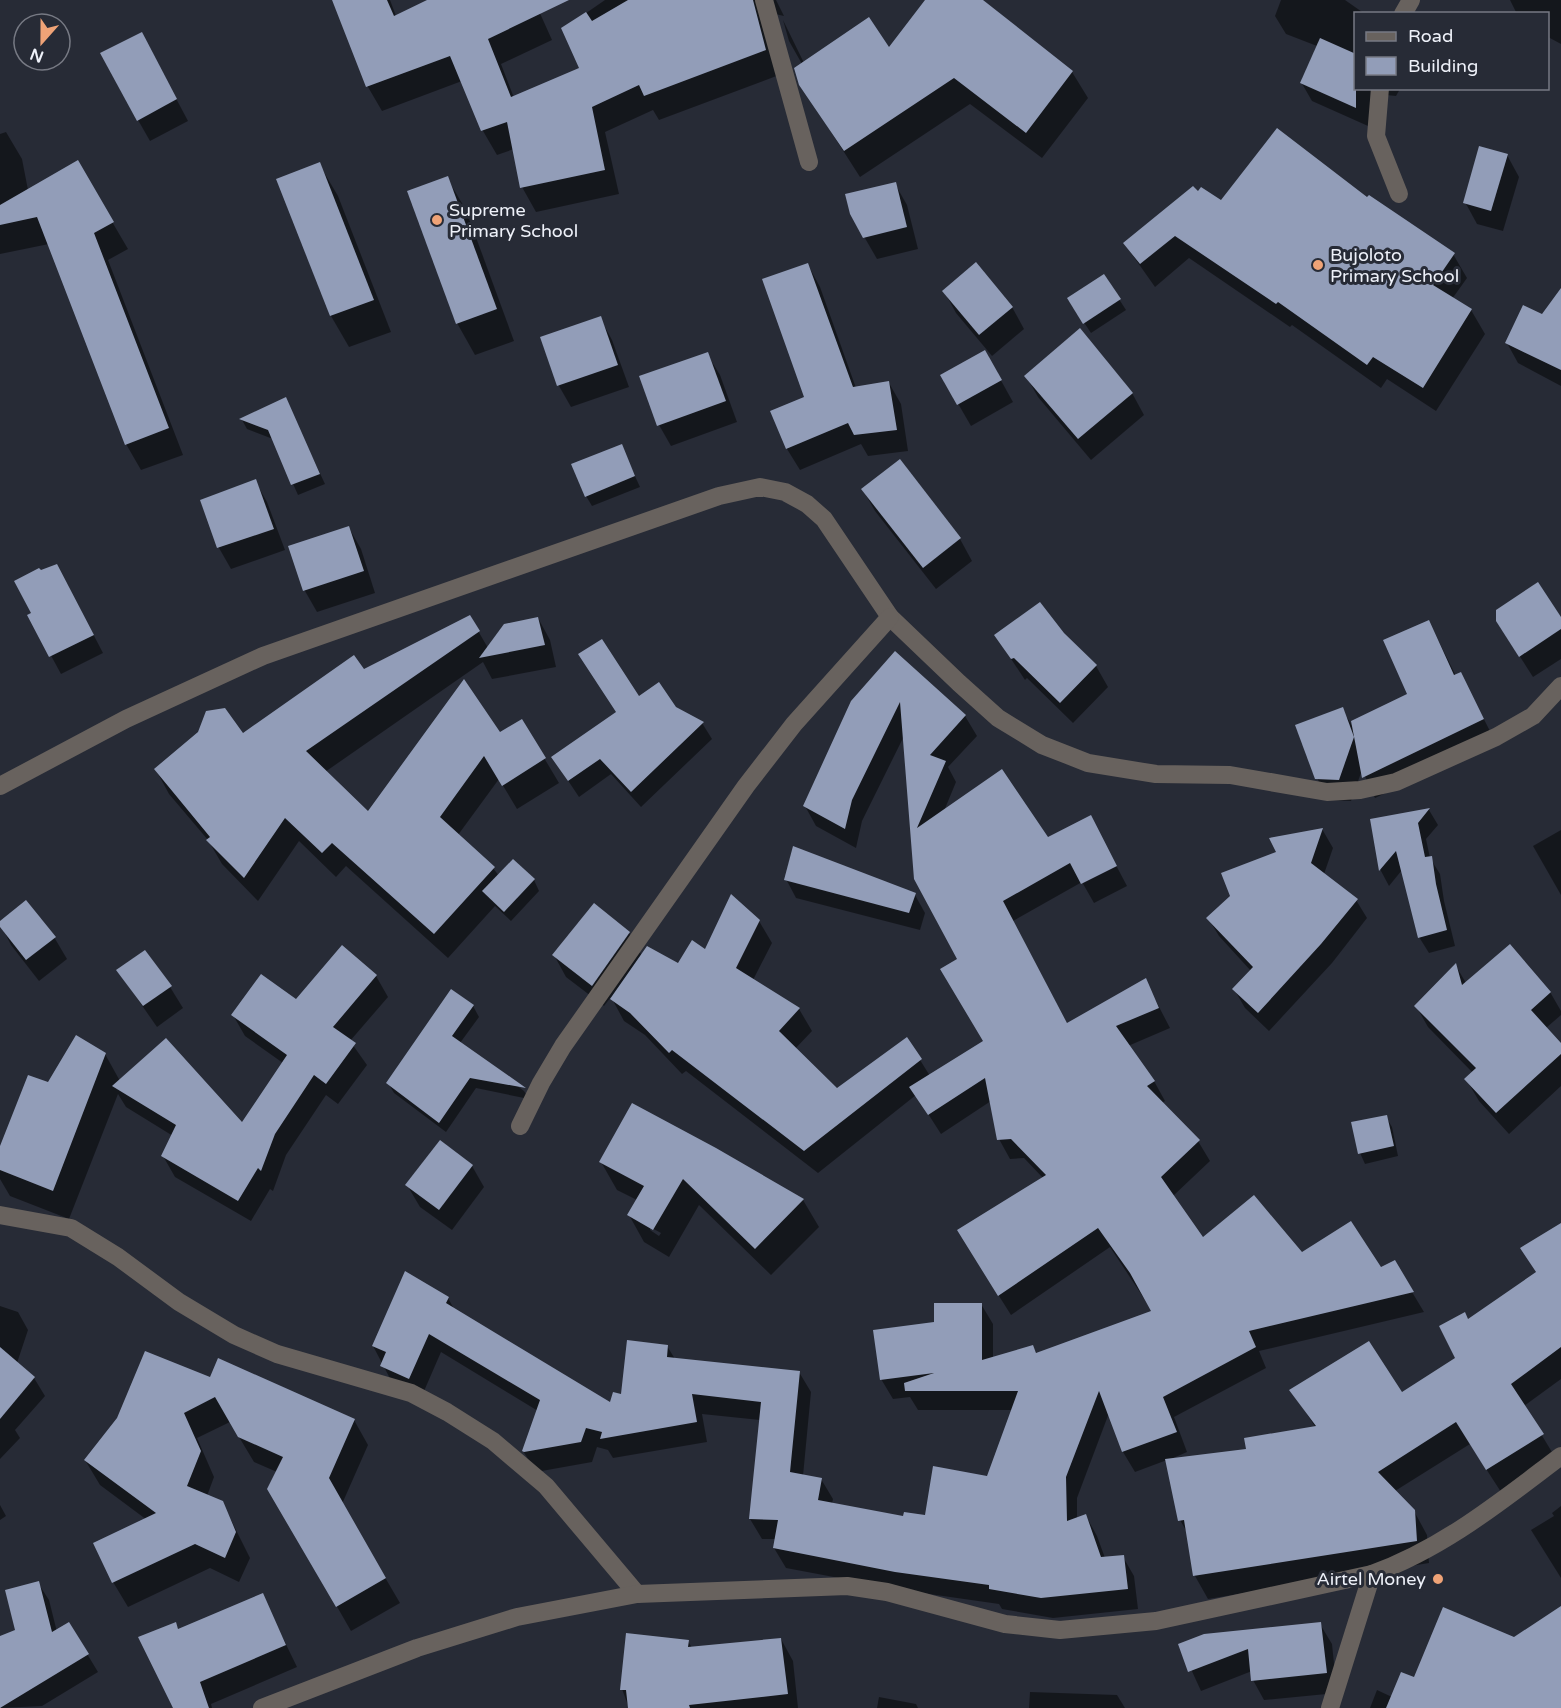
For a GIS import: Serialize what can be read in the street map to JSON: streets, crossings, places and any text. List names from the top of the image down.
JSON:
{
  "places": ["Supreme Primary School", "Bujoloto Primary School", "Airtel Money"],
  "legend": ["Road", "Building"],
  "north": "bottom"
}
